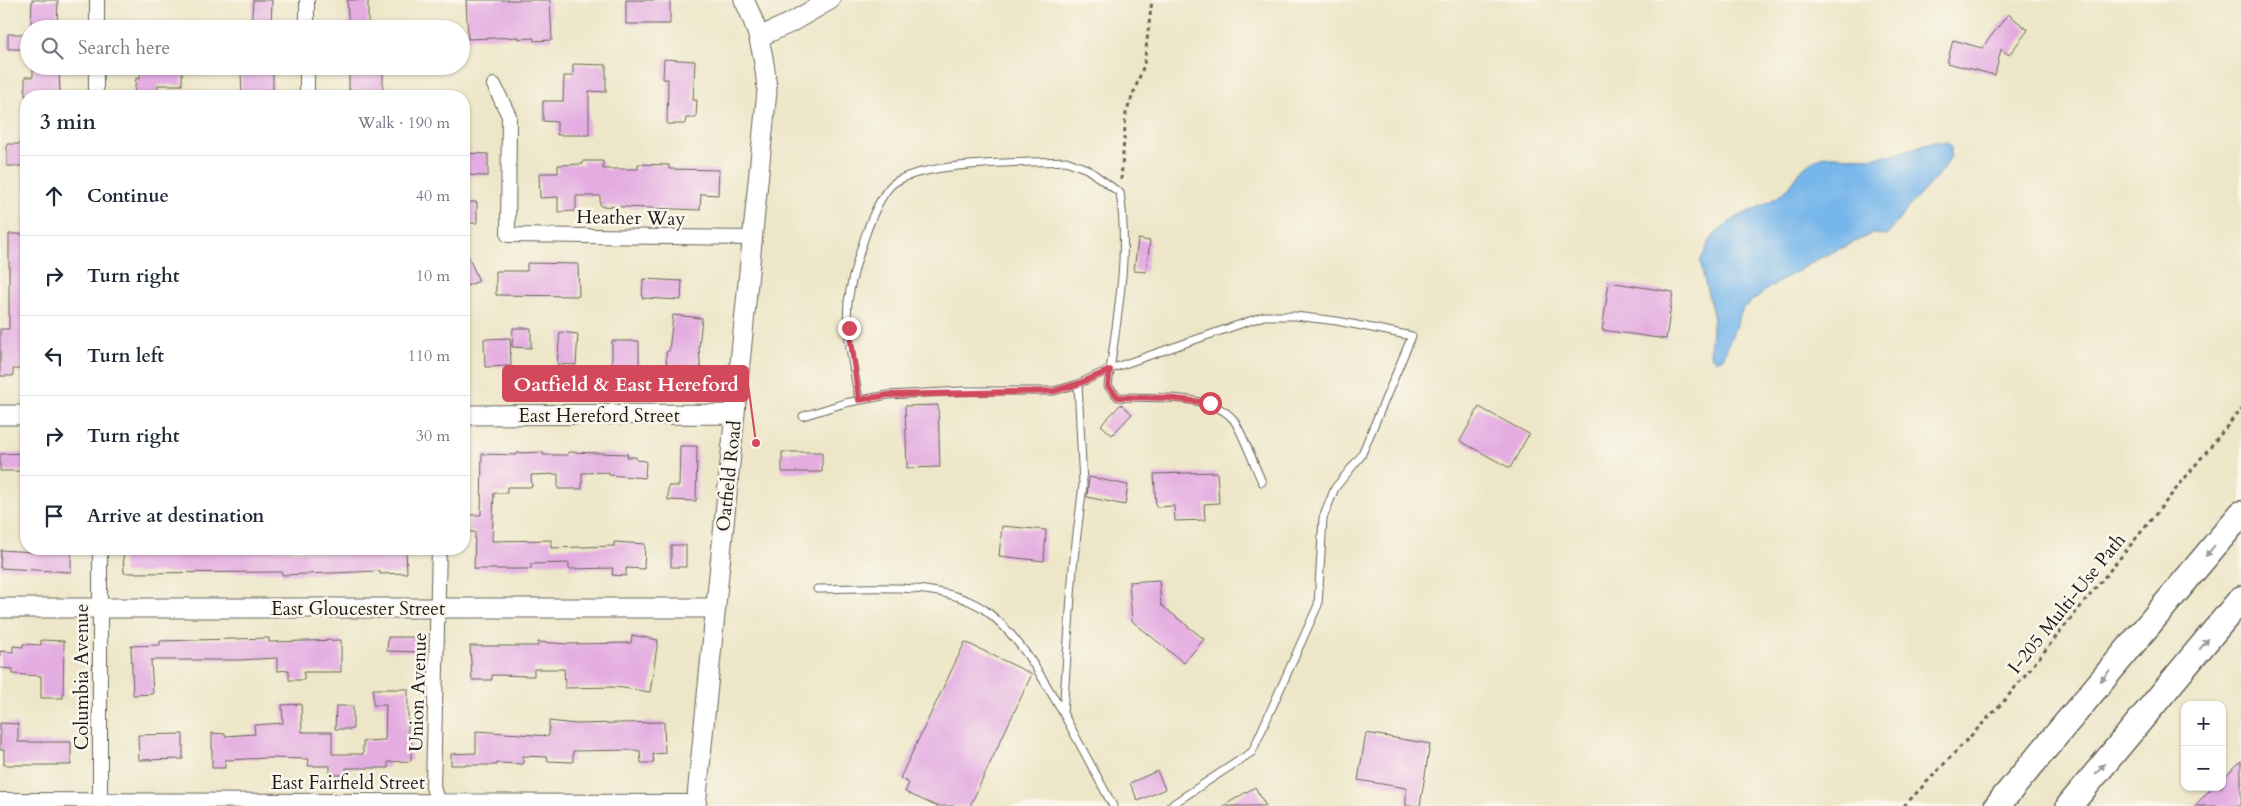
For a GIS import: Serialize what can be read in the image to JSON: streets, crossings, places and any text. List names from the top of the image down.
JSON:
{
  "streets": {
    "street": [
      "Heather Way",
      "East Hereford Street",
      "Oatfield Road",
      "East Gloucester Street",
      "Columbia Avenue",
      "Union Avenue",
      "East Fairfield Street"
    ],
    "path": ["I-205 Multi-Use Path"]
  },
  "crossings": [
    ["Heather Way", "Oatfield Road"],
    ["East Hereford Street", "Oatfield Road"],
    ["Oatfield Road", "East Gloucester Street"],
    ["Oatfield Road", "East Fairfield Street"],
    ["East Gloucester Street", "Columbia Avenue"],
    ["East Gloucester Street", "Union Avenue"],
    ["Columbia Avenue", "East Fairfield Street"],
    ["Union Avenue", "East Fairfield Street"]
  ],
  "places": ["Oatfield & East Hereford"],
  "page": {
    "search": "Search here",
    "heading": ["3 min", "Walk · 190 m"],
    "list": [
      ["Continue", "40 m"],
      ["Turn right", "10 m"],
      ["Turn left", "110 m"],
      ["Turn right", "30 m"],
      "Arrive at destination"
    ],
    "map_buttons": ["+", "−"]
  }
}
